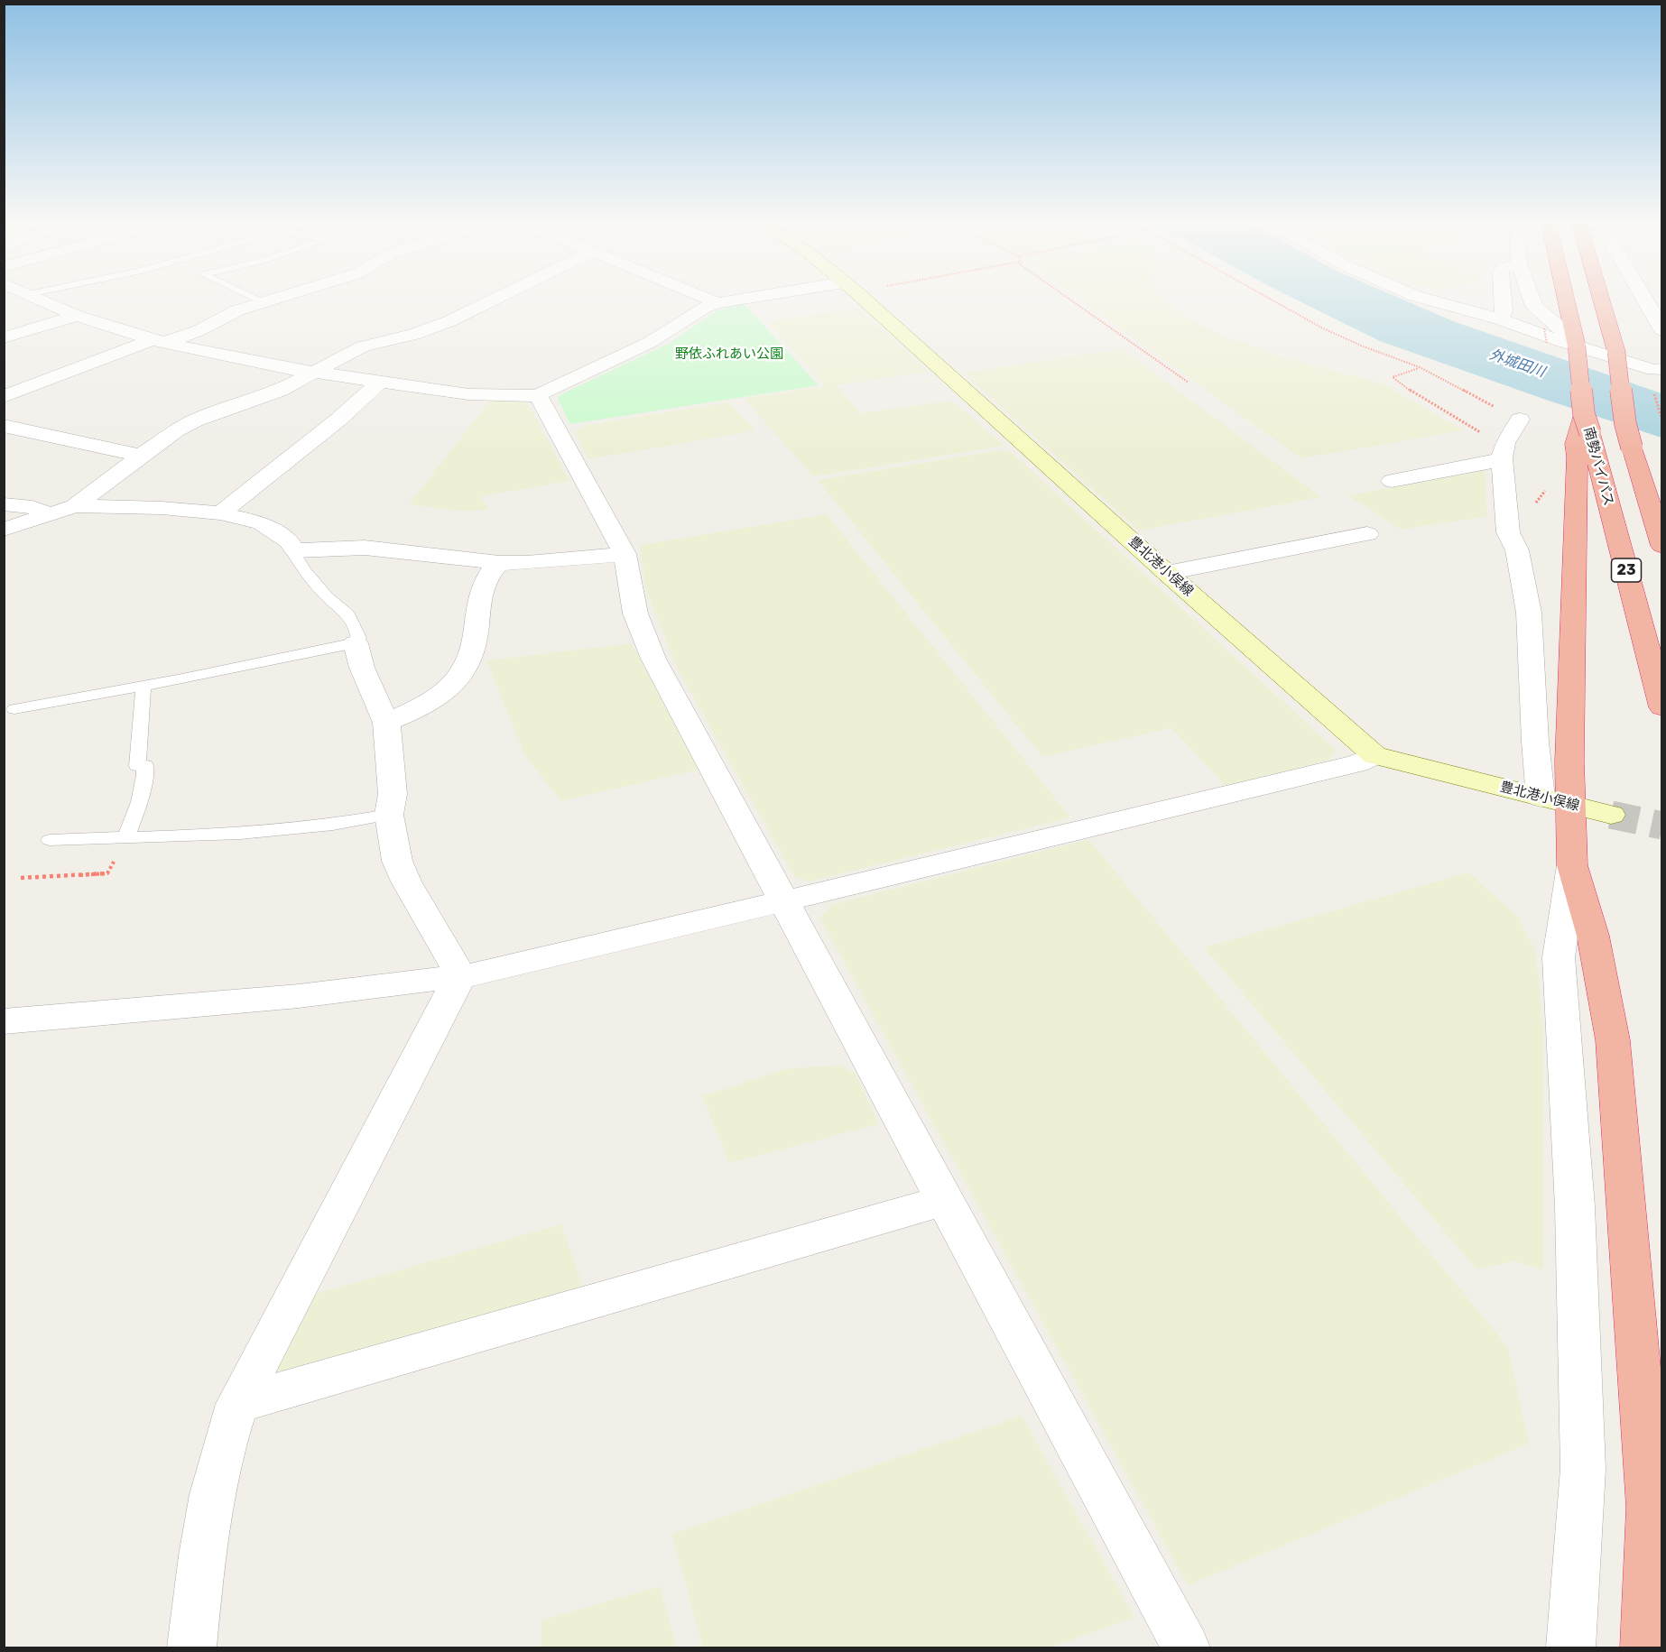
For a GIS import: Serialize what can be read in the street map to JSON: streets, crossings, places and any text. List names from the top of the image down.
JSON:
{
  "streets": {
    "highway": ["南勢バイパス", "23"],
    "main road": ["豊北港小俣線"]
  },
  "water": ["外城田川"],
  "parks": ["野依ふれあい公園"]
}
